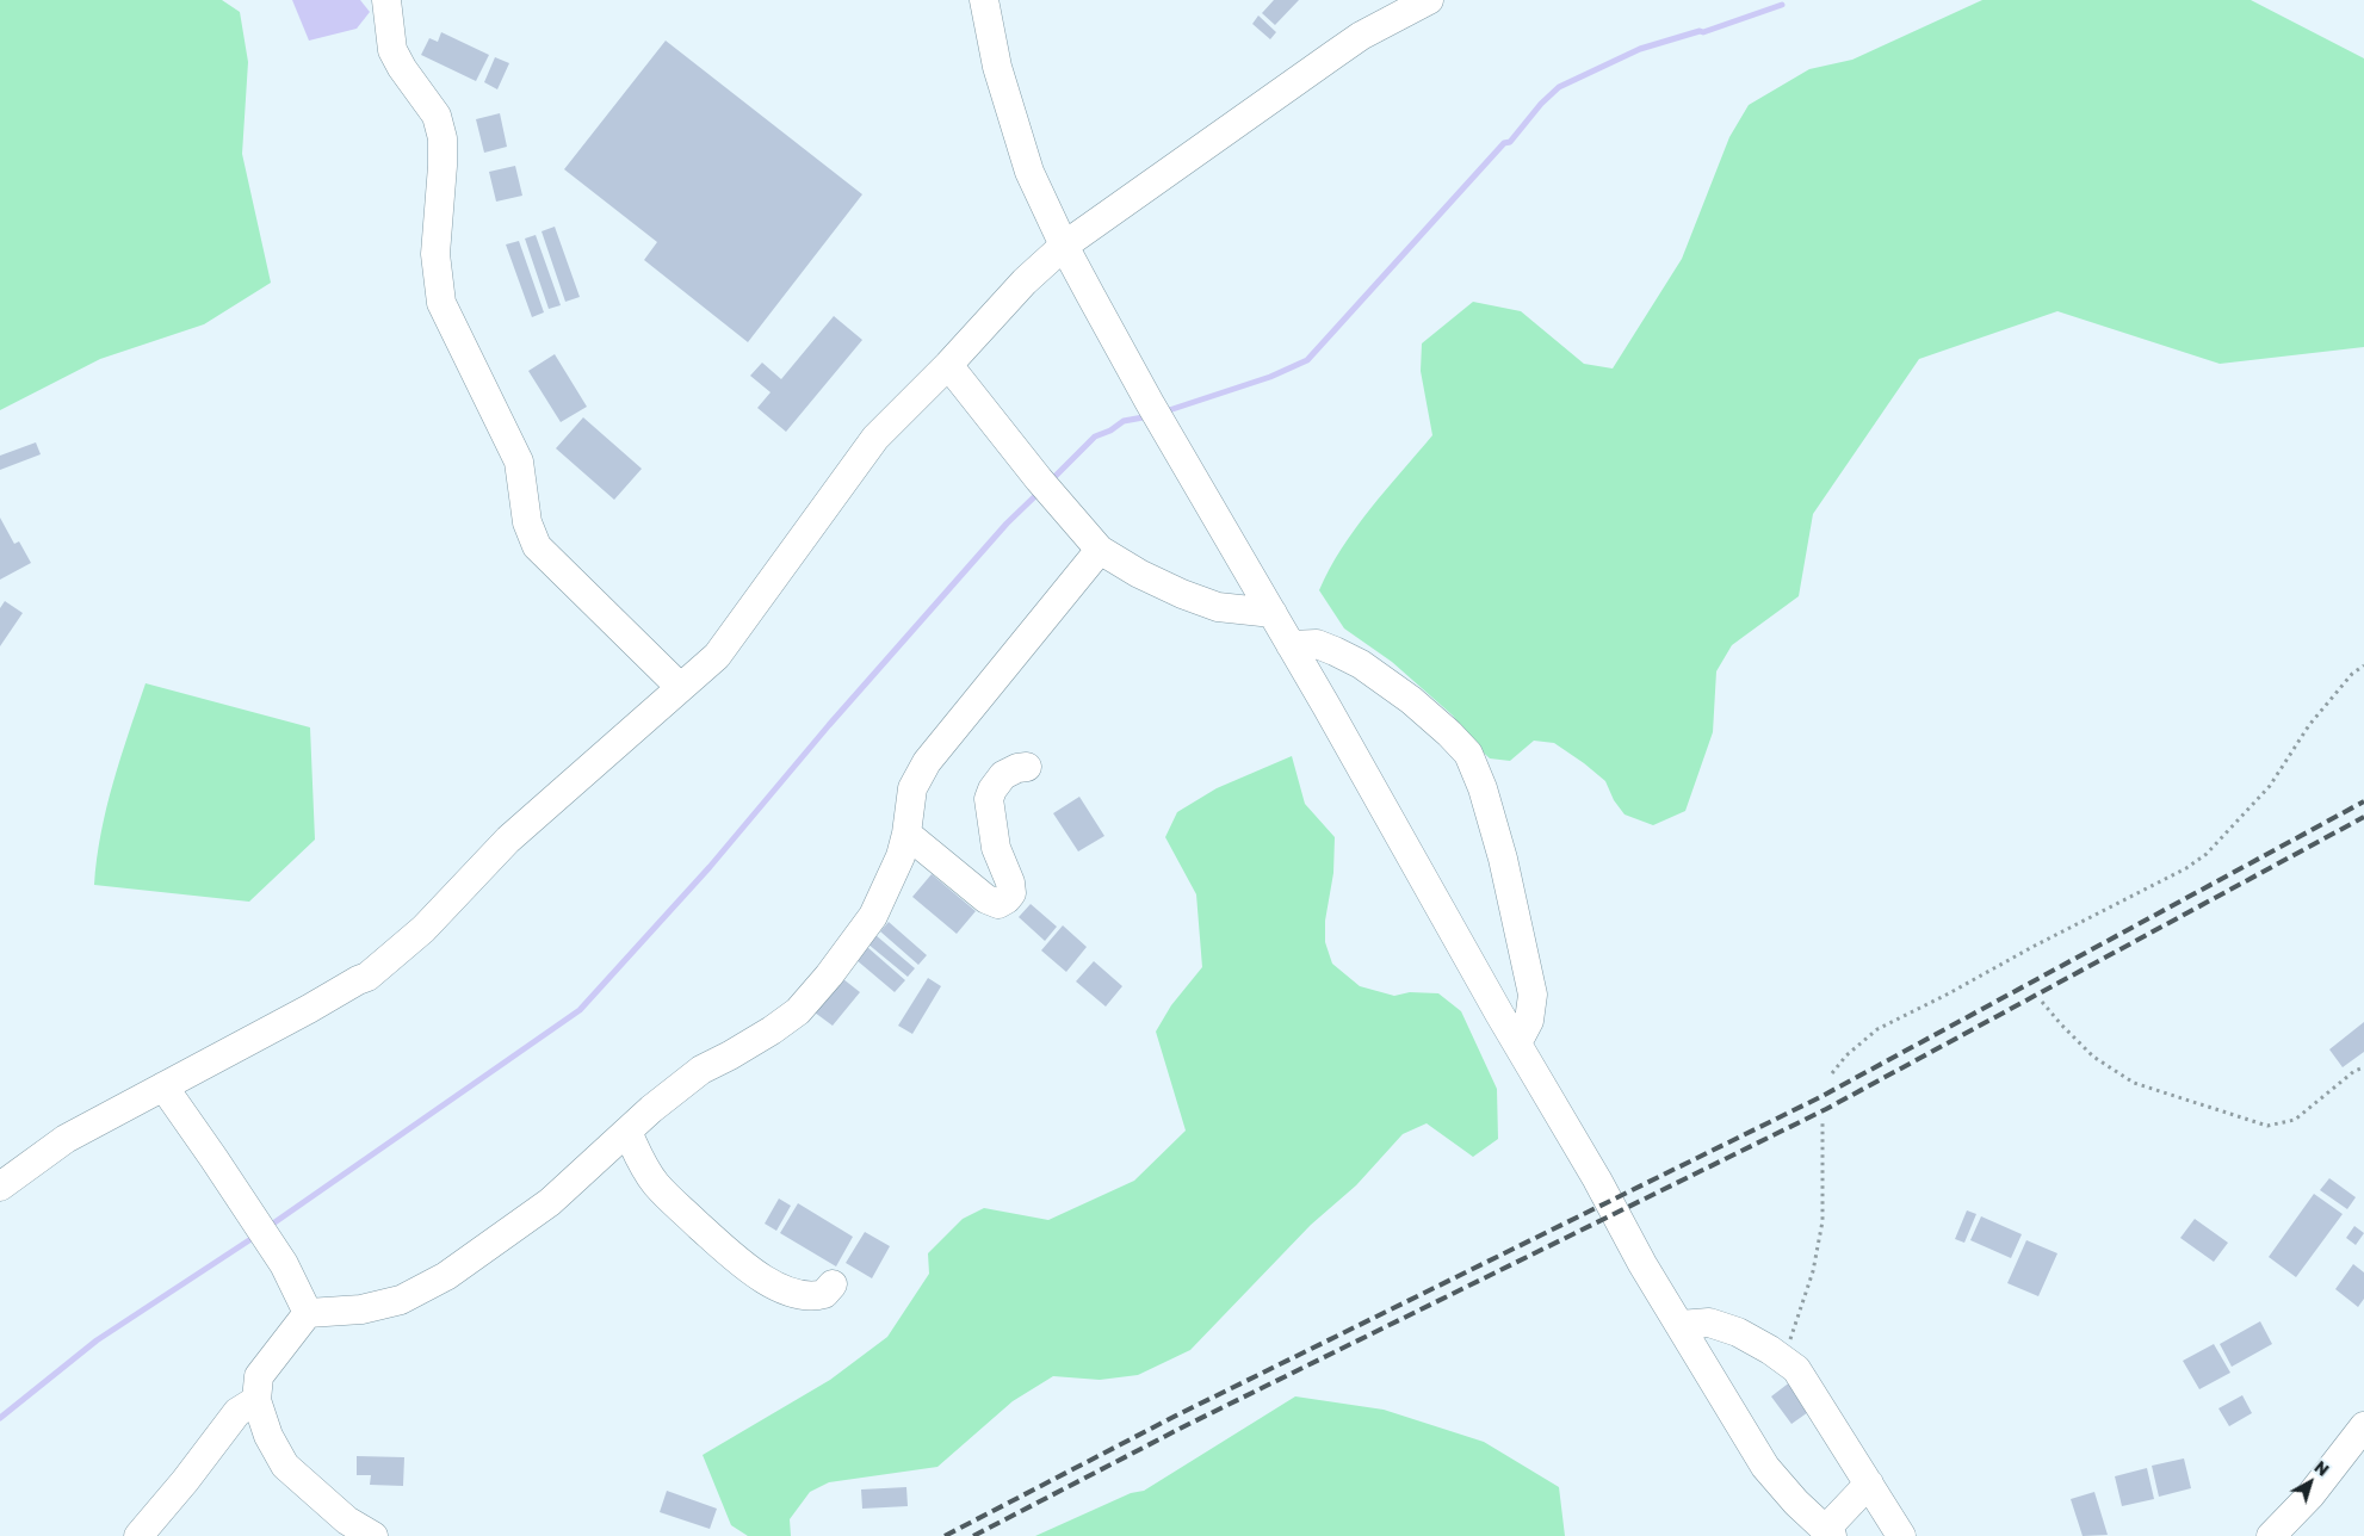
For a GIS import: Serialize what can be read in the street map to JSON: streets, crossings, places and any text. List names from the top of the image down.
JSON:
{
  "north": "top right"
}
